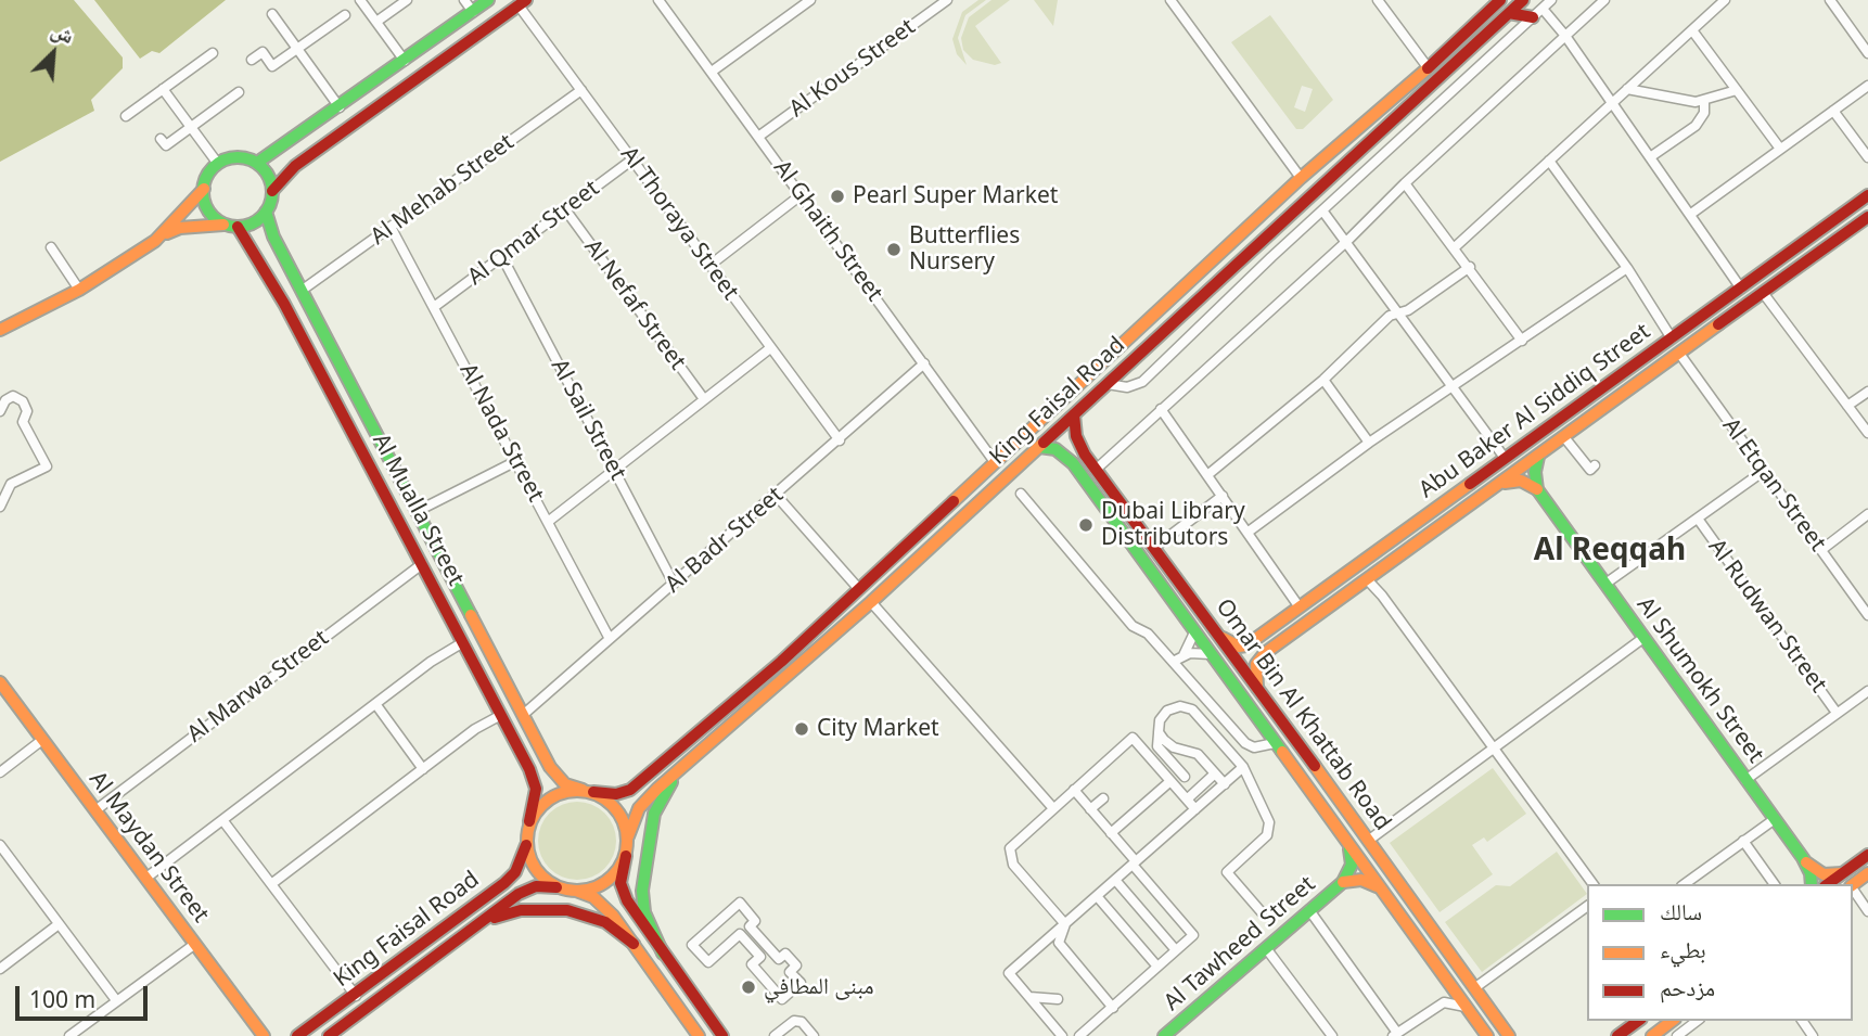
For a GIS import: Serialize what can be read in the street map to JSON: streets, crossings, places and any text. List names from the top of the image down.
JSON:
{
  "streets": {
    "street": [
      "Al Kous Street",
      "Al Mehab Street",
      "Al Thoraya Street",
      "Al Ghaith Street",
      "Al Qmar Street",
      "Al Nefaf Street",
      "King Faisal Road",
      "Abu Baker Al Siddiq Street",
      "Al Sail Street",
      "Al Nada Street",
      "Al Etqan Street",
      "Al Mualla Street",
      "Al Badr Street",
      "Al Rudwan Street",
      "Al Shumokh Street",
      "Al Marwa Street",
      "Omar Bin Al Khattab Road",
      "Al Maydan Street",
      "Al Tawheed Street"
    ]
  },
  "crossings": [
    ["Al Kous Street", "Al Ghaith Street"],
    ["Al Mehab Street", "Al Thoraya Street"],
    ["Al Mehab Street", "Al Nada Street"],
    ["Al Mehab Street", "Al Mualla Street"],
    ["Al Thoraya Street", "Al Qmar Street"],
    ["Al Thoraya Street", "Al Badr Street"],
    ["Al Ghaith Street", "King Faisal Road"],
    ["Al Ghaith Street", "Al Badr Street"],
    ["Al Qmar Street", "Al Nefaf Street"],
    ["Al Qmar Street", "Al Sail Street"],
    ["Al Qmar Street", "Al Nada Street"],
    ["King Faisal Road", "Al Mualla Street"],
    ["King Faisal Road", "Omar Bin Al Khattab Road"],
    ["Abu Baker Al Siddiq Street", "Al Etqan Street"],
    ["Abu Baker Al Siddiq Street", "Omar Bin Al Khattab Road"],
    ["Al Sail Street", "Al Badr Street"],
    ["Al Nada Street", "Al Badr Street"],
    ["Al Mualla Street", "Al Badr Street"],
    ["Al Mualla Street", "Al Marwa Street"],
    ["Al Marwa Street", "Al Maydan Street"],
    ["Omar Bin Al Khattab Road", "Al Tawheed Street"]
  ],
  "districts": ["Al Reqqah"],
  "places": [
    "Pearl Super Market",
    "Butterflies Nursery",
    "Dubai Library Distributors",
    "City Market",
    "مبنى المطافي"
  ],
  "legend": ["سالك", "بطيء", "مزدحم"],
  "scale_bar": "100 m",
  "north": "top right"
}
